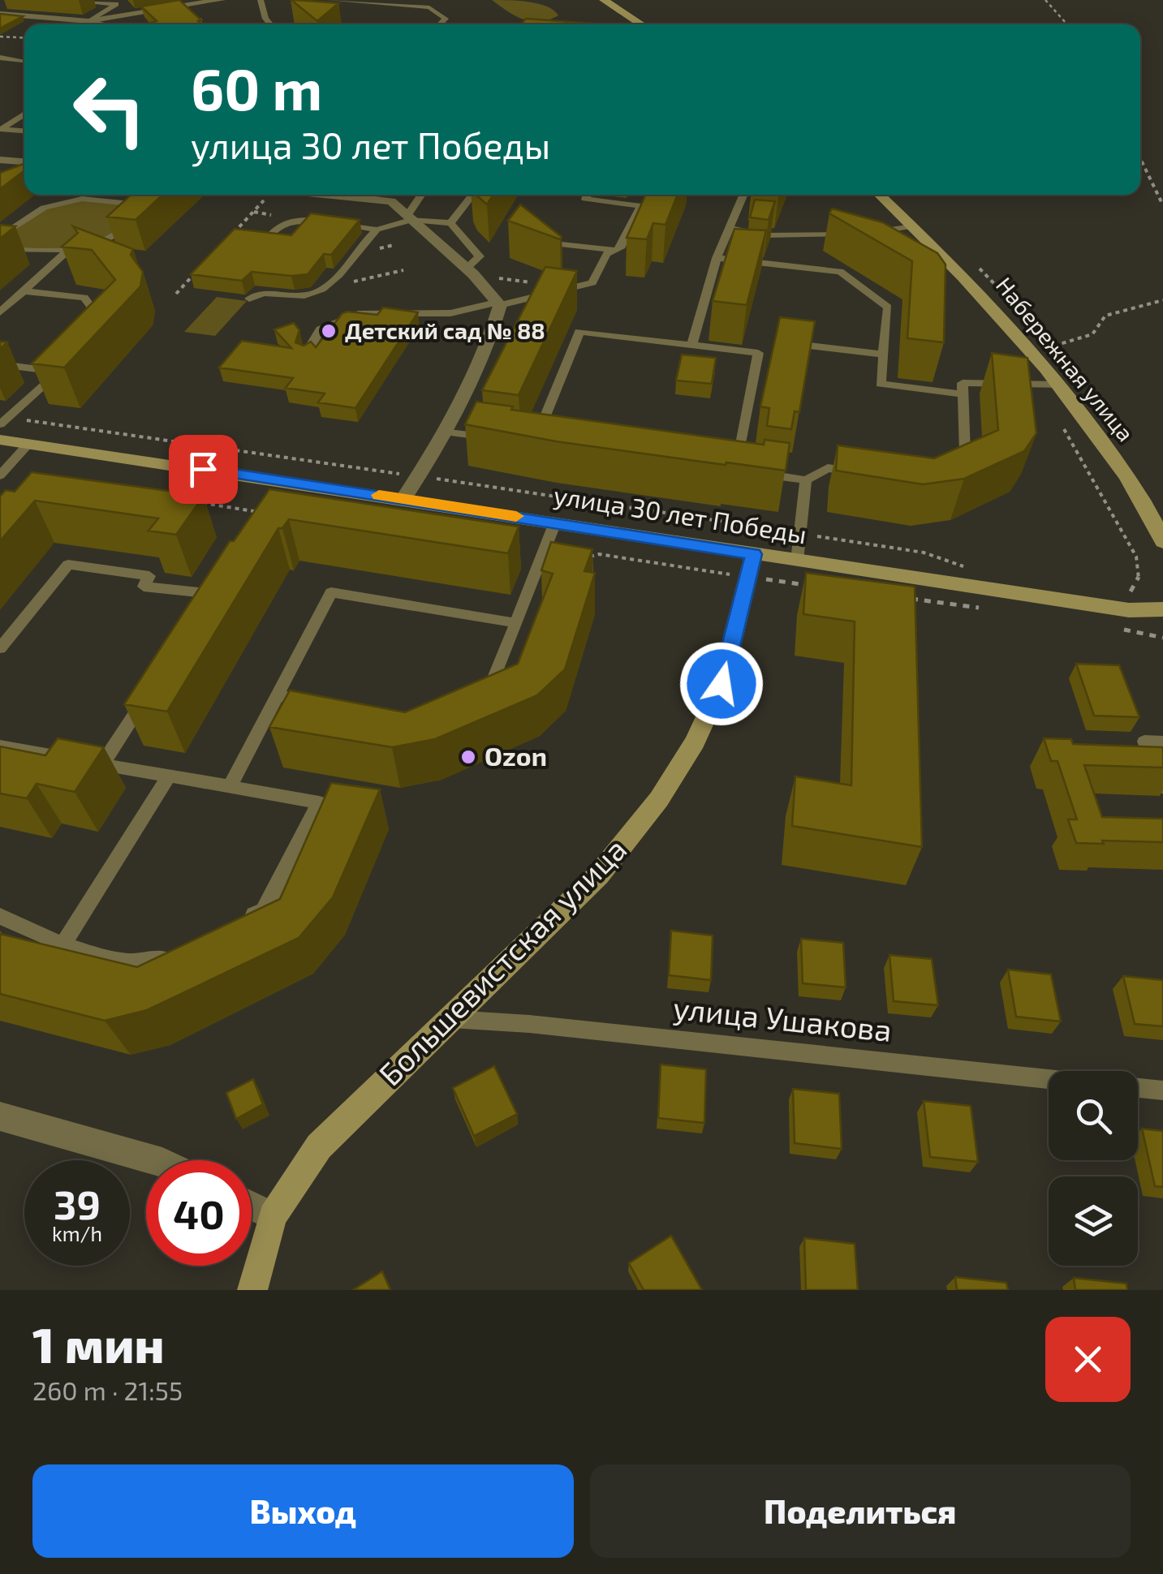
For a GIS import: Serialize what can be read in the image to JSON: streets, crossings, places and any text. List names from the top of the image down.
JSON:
{
  "streets": {
    "street": ["Набережная улица", "улица 30 лет Победы", "Большевистская улица"],
    "lane": ["улица Ушакова"]
  },
  "crossings": [
    ["улица 30 лет Победы", "Большевистская улица"],
    ["Большевистская улица", "улица Ушакова"]
  ],
  "places": ["Детский сад № 88", "Ozon"],
  "page": {
    "turn": ["60 m", "улица 30 лет Победы"],
    "speed": "39 km/h",
    "limit": "40",
    "heading": ["1 мин", "260 m · 21:55"],
    "buttons": ["Выход", "Поделиться"]
  }
}
